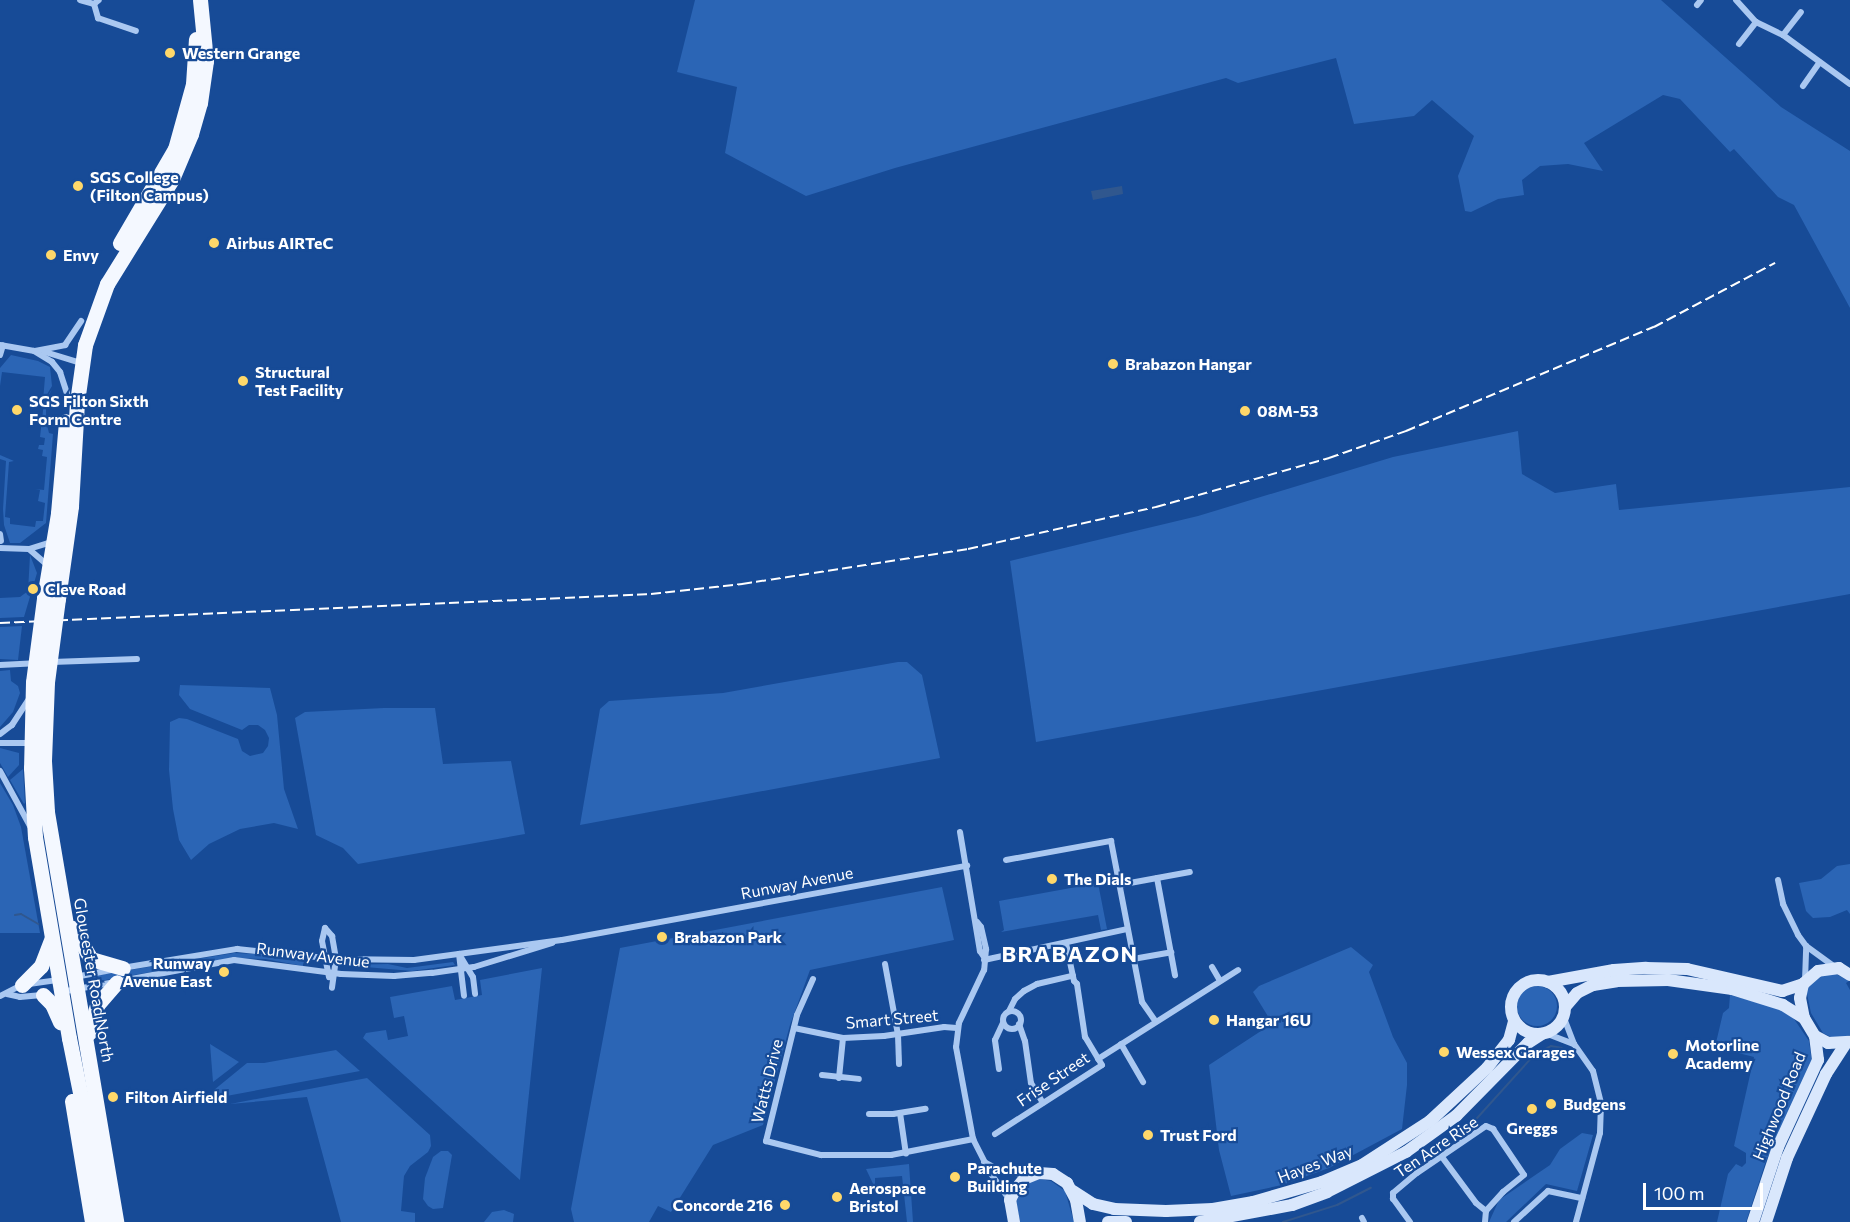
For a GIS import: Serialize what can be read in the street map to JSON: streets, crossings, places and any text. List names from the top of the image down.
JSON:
{
  "streets": {
    "main road": ["Gloucester Road North"],
    "street": [
      "Runway Avenue",
      "Smart Street",
      "Frise Street",
      "Watts Drive",
      "Highwood Road",
      "Ten Acre Rise",
      "Hayes Way"
    ]
  },
  "crossings": [
    ["Runway Avenue", "Gloucester Road North"],
    ["Smart Street", "Watts Drive"]
  ],
  "districts": ["BRABAZON"],
  "places": [
    "Western Grange",
    "SGS College (Filton Campus)",
    "Airbus AIRTeC",
    "Envy",
    "Brabazon Hangar",
    "Structural Test Facility",
    "SGS Filton Sixth Form Centre",
    "08M-53",
    "Cleve Road",
    "The Dials",
    "Brabazon Park",
    "Runway Avenue East",
    "Hangar 16U",
    "Wessex Garages",
    "Motorline Academy",
    "Filton Airfield",
    "Budgens",
    "Greggs",
    "Trust Ford",
    "Parachute Building",
    "Aerospace Bristol",
    "Concorde 216"
  ],
  "scale_bar": "100 m"
}
